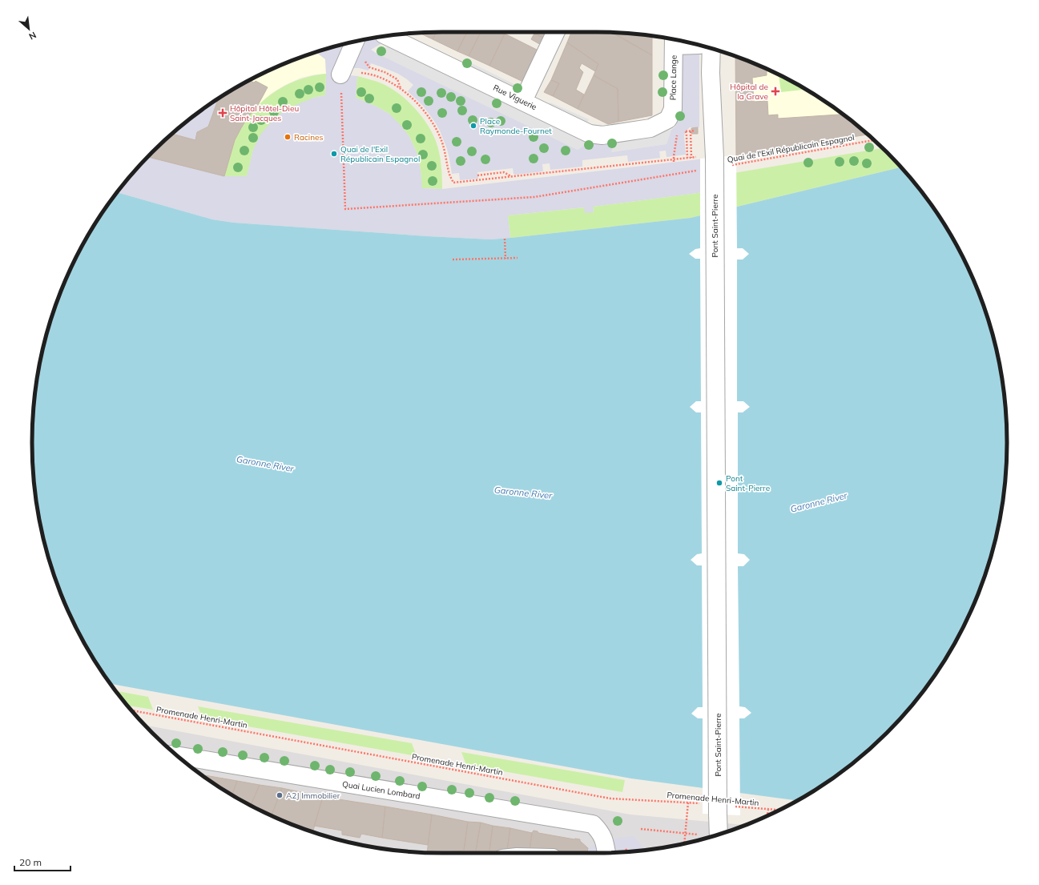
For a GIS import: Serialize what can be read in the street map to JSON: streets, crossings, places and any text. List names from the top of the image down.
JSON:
{
  "streets": {
    "street": [
      "Place Lange",
      "Rue Viguerie",
      "Pont Saint-Pierre",
      "Quai Lucien Lombard"
    ],
    "path": ["Quai de l'Exil Républicain Espagnol", "Promenade Henri-Martin"]
  },
  "crossings": [
    ["Place Lange", "Rue Viguerie"],
    ["Pont Saint-Pierre", "Promenade Henri-Martin"]
  ],
  "water": ["Garonne River"],
  "places": {
    "health": ["Hôpital de la Grave", "Hôpital Hôtel-Dieu Saint-Jacques"],
    "other": [
      "Place Raymonde-Fournet",
      "Racines",
      "Quai de l'Exil Républicain Espagnol",
      "Pont Saint-Pierre",
      "A2J Immobilier"
    ]
  },
  "scale_bar": "20 m",
  "north": "bottom right"
}
